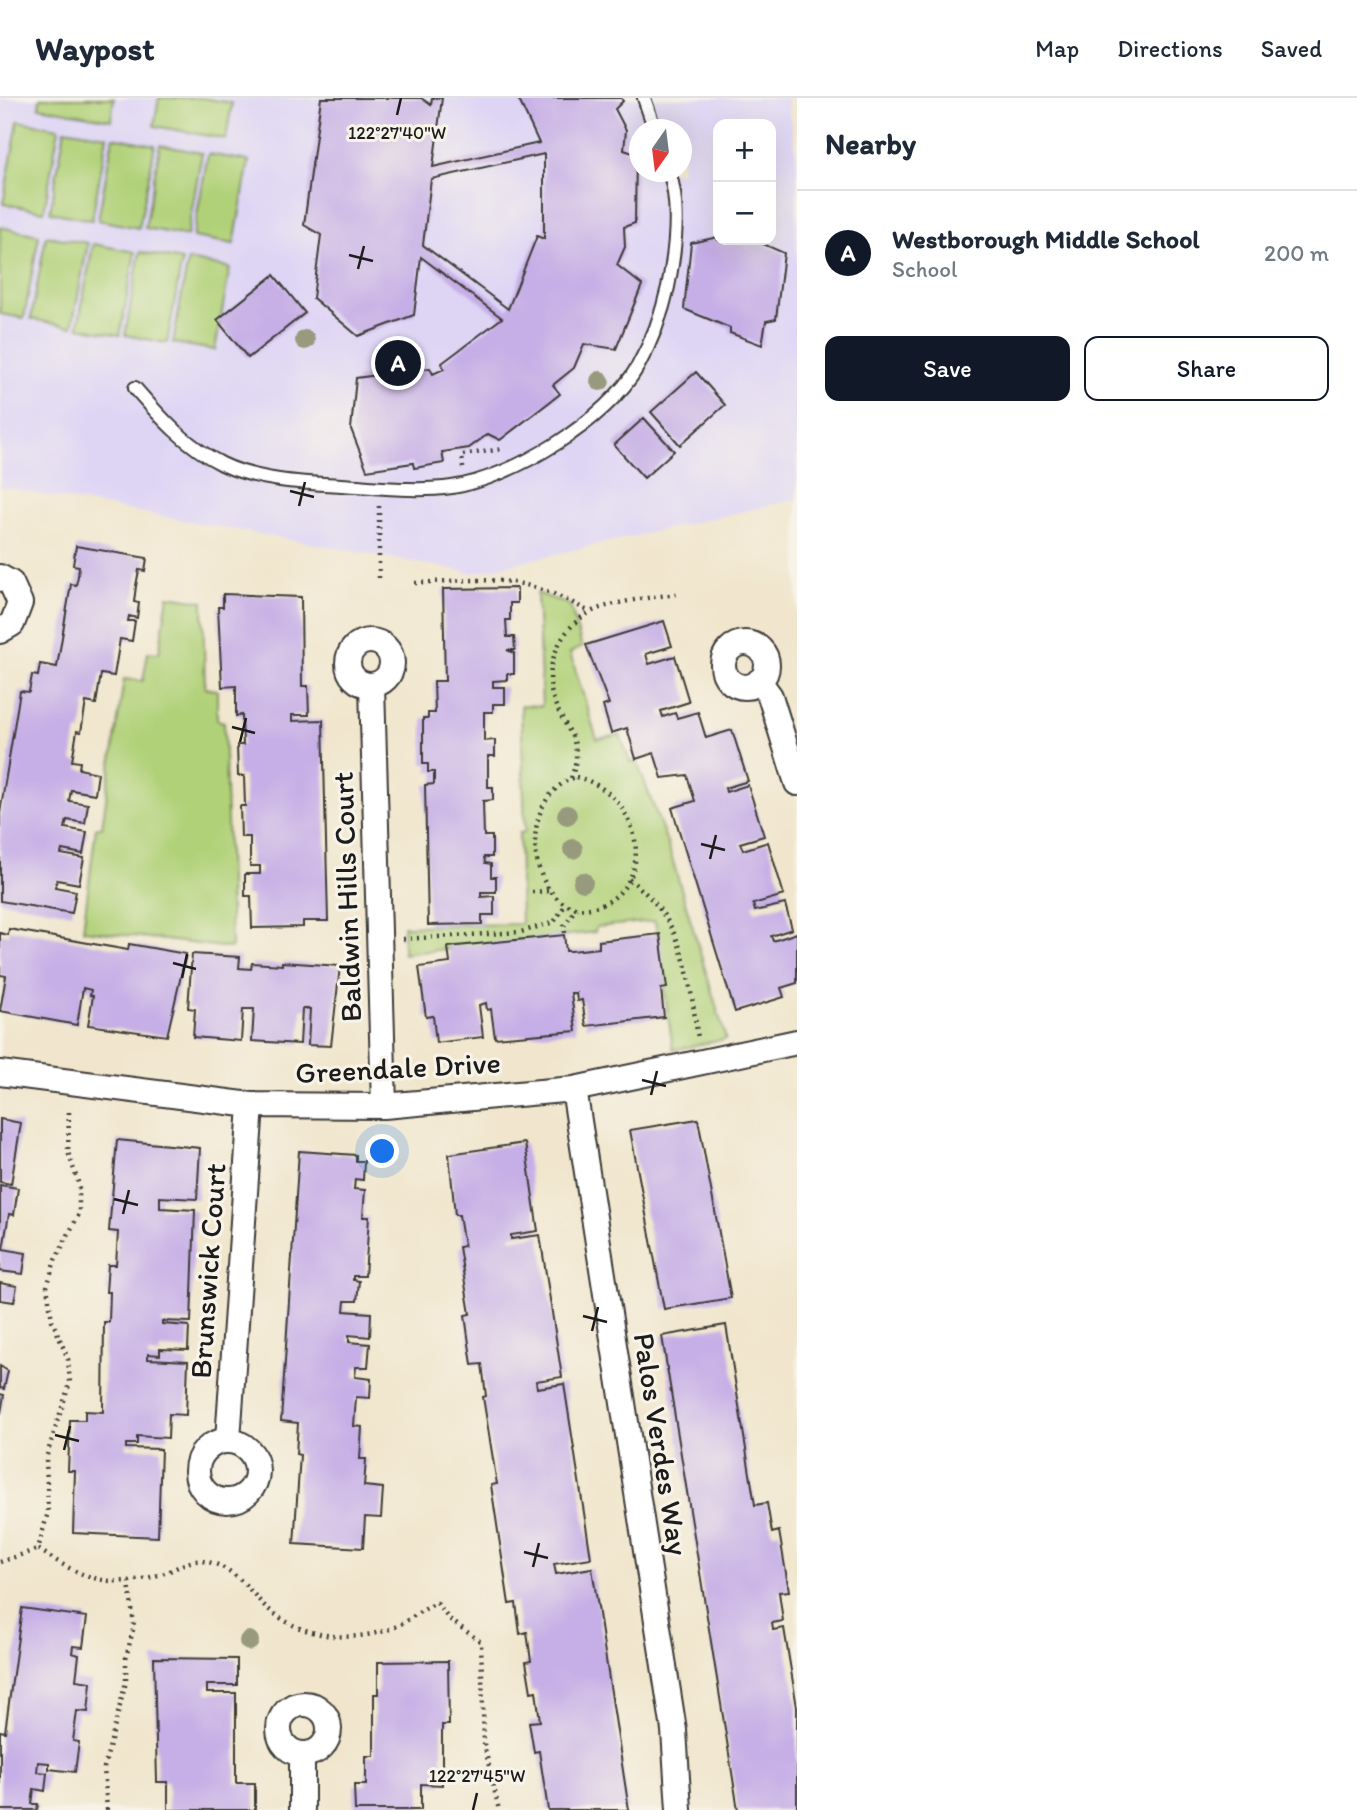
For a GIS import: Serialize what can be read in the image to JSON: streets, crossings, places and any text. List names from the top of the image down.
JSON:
{
  "streets": {
    "street": [
      "Baldwin Hills Court",
      "Greendale Drive",
      "Brunswick Court",
      "Palos Verdes Way"
    ]
  },
  "crossings": [
    ["Baldwin Hills Court", "Greendale Drive"],
    ["Greendale Drive", "Brunswick Court"],
    ["Greendale Drive", "Palos Verdes Way"]
  ],
  "north": "bottom",
  "page": {
    "header": "Waypost",
    "nav": ["Map", "Directions", "Saved"],
    "heading": "Nearby",
    "map_buttons": ["+", "−"],
    "list": [
      {
        "mark": "A",
        "name": "Westborough Middle School",
        "note": "School",
        "value": "200 m"
      }
    ],
    "buttons": ["Save", "Share"],
    "pins": "A"
  },
  "coordinates": ["122°27'40\"W", "122°27'45\"W"]
}
